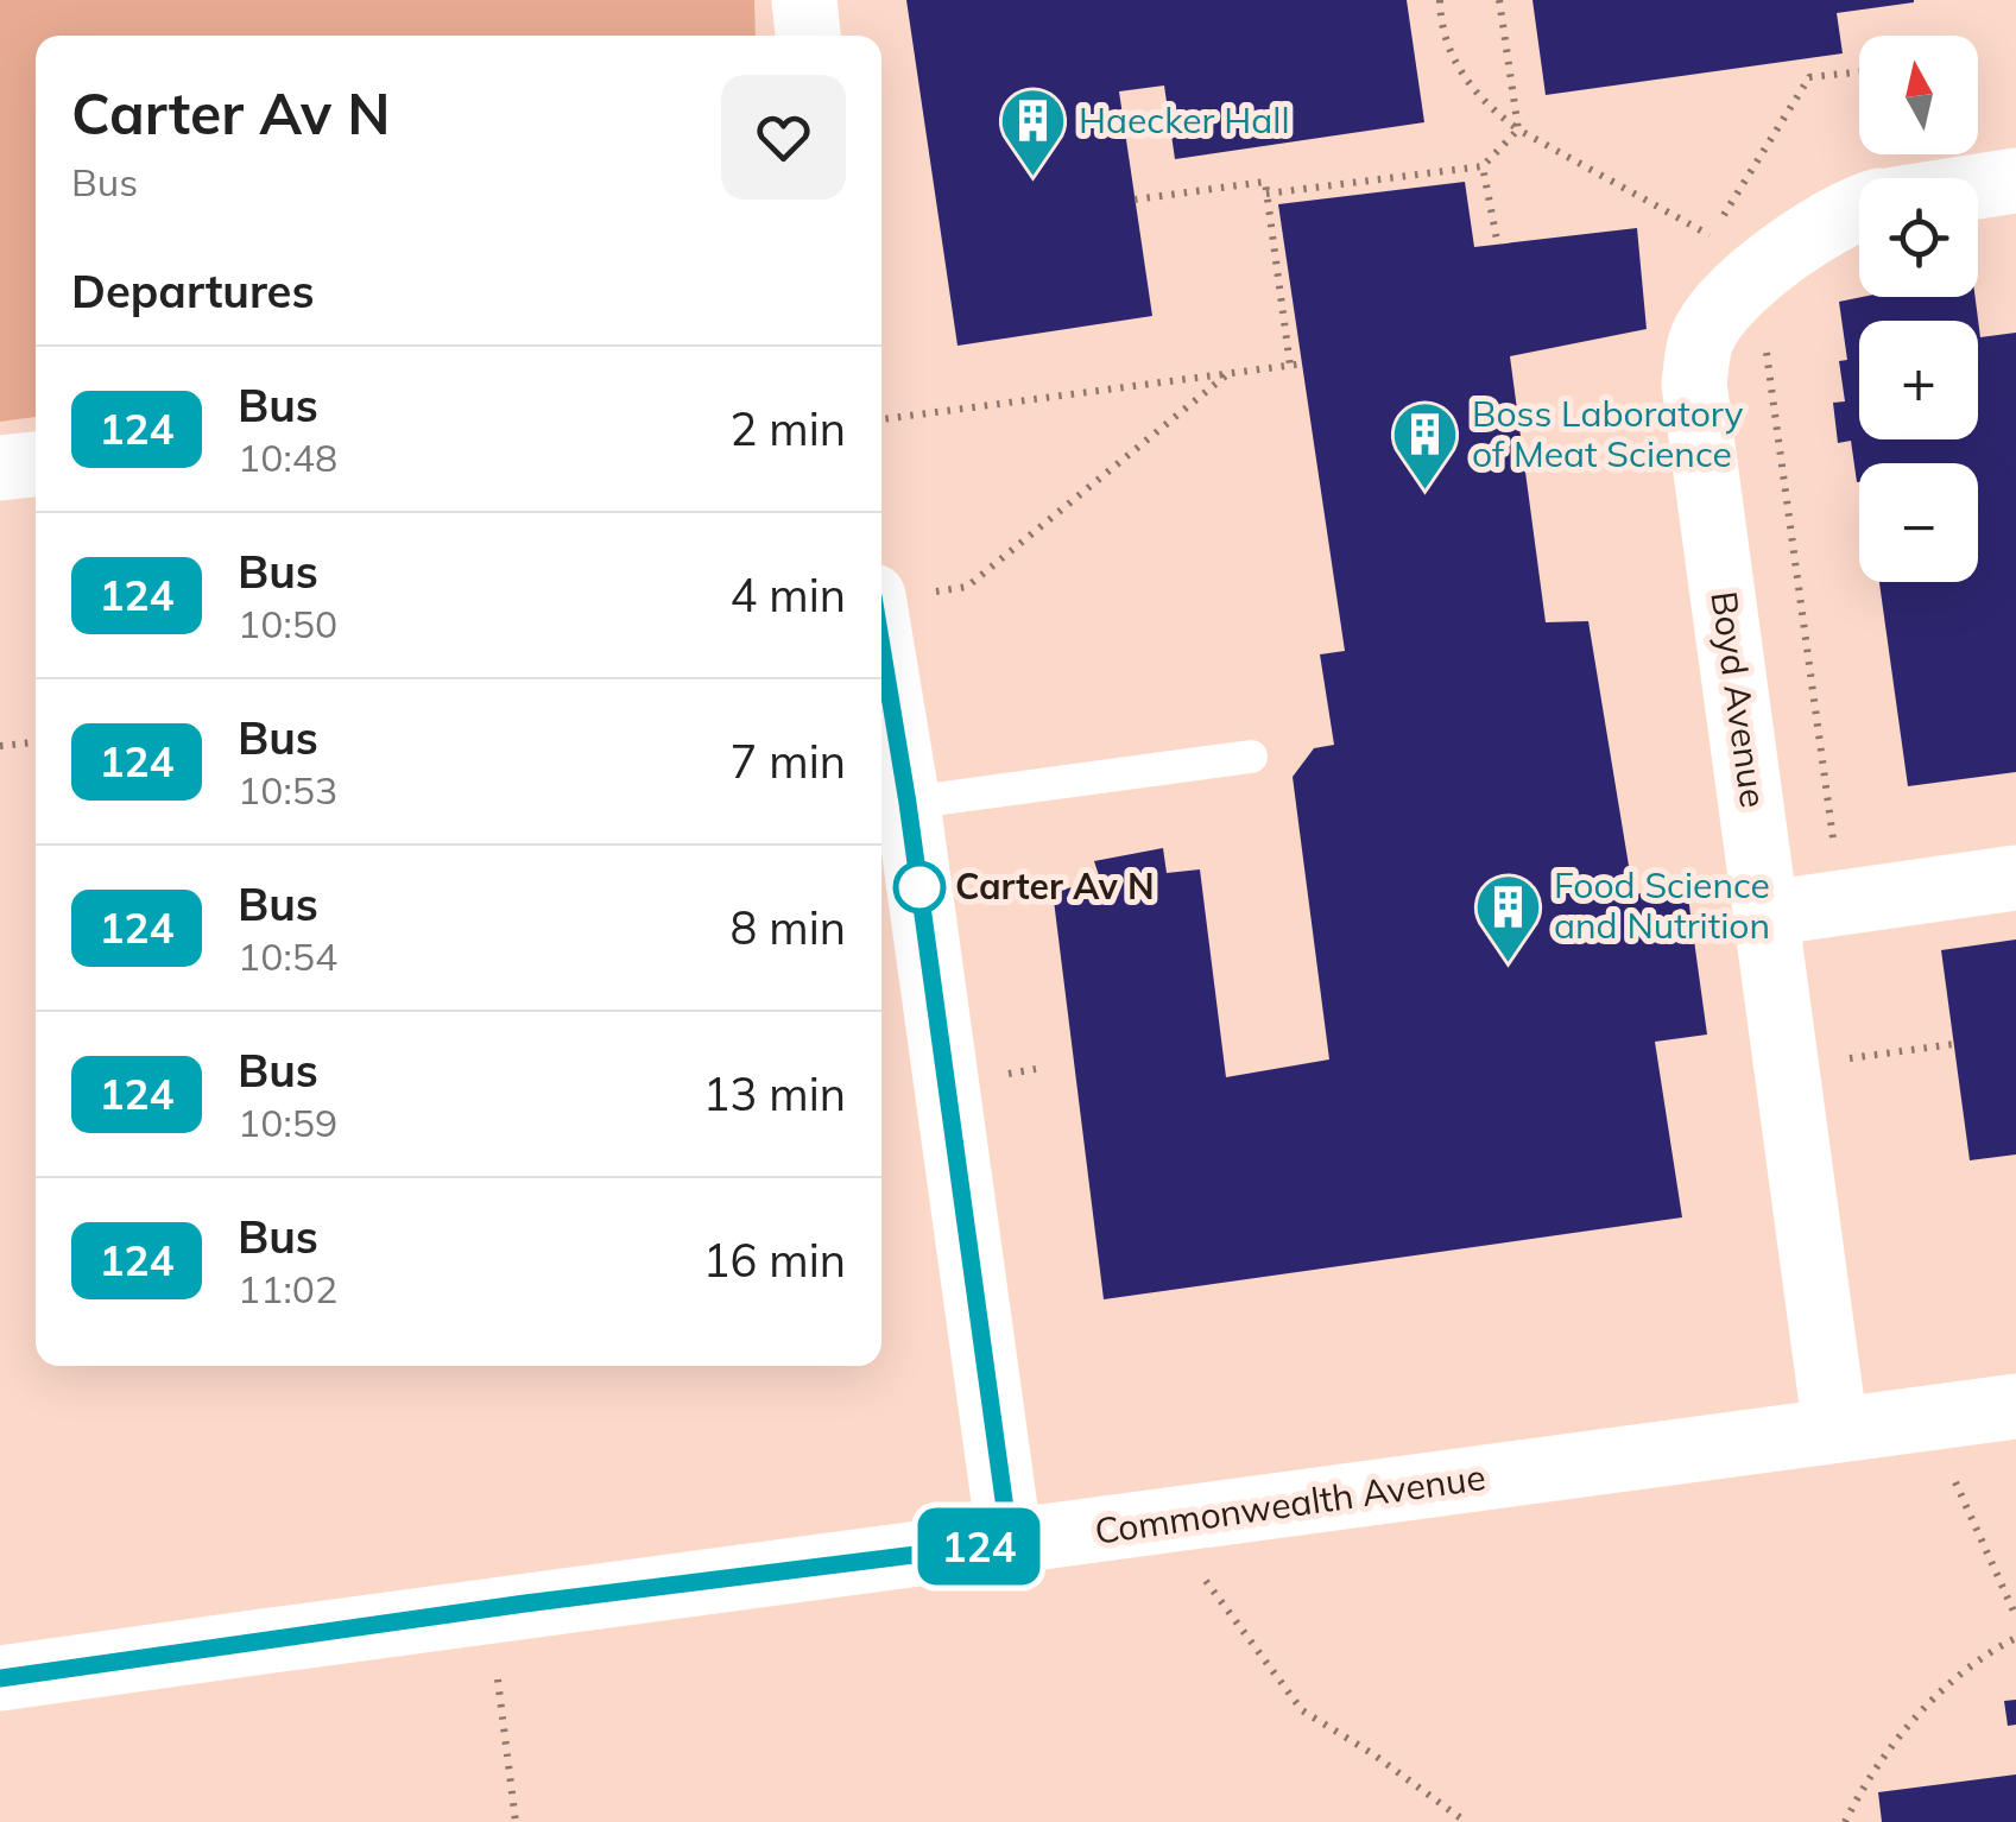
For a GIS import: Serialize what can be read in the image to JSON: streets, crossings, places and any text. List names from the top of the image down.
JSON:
{
  "streets": {
    "street": ["Boyd Avenue", "Commonwealth Avenue"]
  },
  "crossings": [
    ["Boyd Avenue", "Commonwealth Avenue"]
  ],
  "places": {
    "building": ["Haecker Hall", "Boss Laboratory of Meat Science", "Food Science and Nutrition"],
    "other": ["Carter Av N"]
  },
  "lines": ["bus line 124"],
  "north": "top",
  "page": {
    "on_map": "124",
    "map_buttons": ["+", "−"],
    "heading": [
      ["Carter Av N", "Bus"],
      "Departures"
    ],
    "list": [
      {
        "mark": "124",
        "name": "Bus",
        "note": "10:48",
        "value": "2 min"
      },
      {
        "mark": "124",
        "name": "Bus",
        "note": "10:50",
        "value": "4 min"
      },
      {
        "mark": "124",
        "name": "Bus",
        "note": "10:53",
        "value": "7 min"
      },
      {
        "mark": "124",
        "name": "Bus",
        "note": "10:54",
        "value": "8 min"
      },
      {
        "mark": "124",
        "name": "Bus",
        "note": "10:59",
        "value": "13 min"
      },
      {
        "mark": "124",
        "name": "Bus",
        "note": "11:02",
        "value": "16 min"
      }
    ]
  }
}
